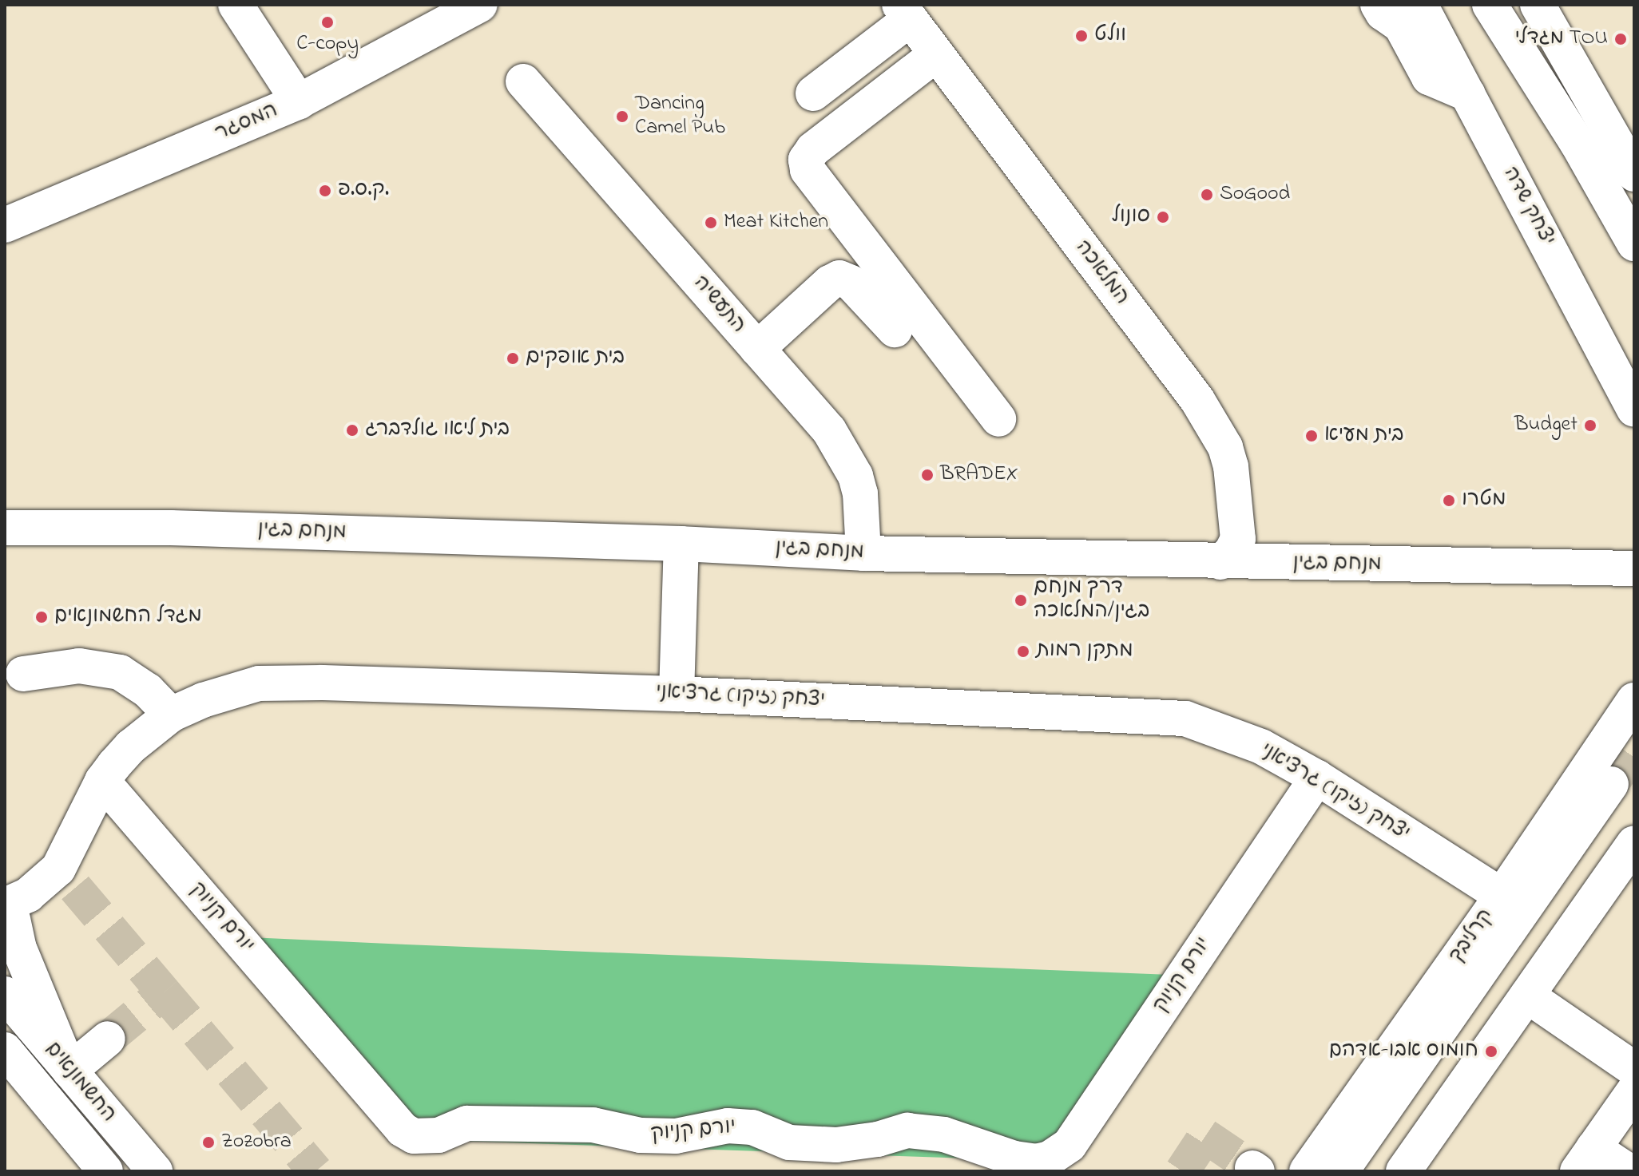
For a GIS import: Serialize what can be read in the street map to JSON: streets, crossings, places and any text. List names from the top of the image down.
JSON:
{
  "streets": {
    "street": [
      "המסגר",
      "יצחק שדה",
      "המלאכה",
      "התעשיה",
      "מנחם בגין",
      "יצחק (זיקו) גרציאני",
      "יורם קניוק",
      "קרליבך",
      "החשמונאים"
    ]
  },
  "crossings": [
    ["המלאכה", "מנחם בגין"],
    ["התעשיה", "מנחם בגין"],
    ["יצחק (זיקו) גרציאני", "יורם קניוק"],
    ["יצחק (זיקו) גרציאני", "קרליבך"]
  ],
  "places": [
    "C-copy",
    "וולט",
    "מגדלי TOU",
    "Dancing Camel Pub",
    "ק.ס.פ.",
    "SoGood",
    "סונול",
    "Meat Kitchen",
    "בית אופקים",
    "Budget",
    "בית ליאו גולדברג",
    "בית מעיא",
    "BRADEX",
    "מטרו",
    "דרך מנחם בגין/המלאכה",
    "מגדל החשמונאים",
    "מתקן רמות",
    "חומוס אבו-אדהם",
    "Zozobra"
  ]
}
